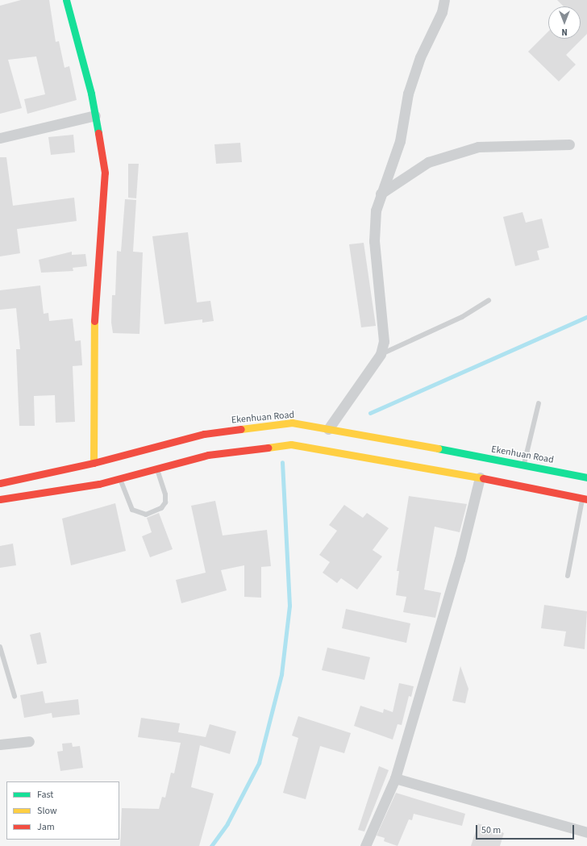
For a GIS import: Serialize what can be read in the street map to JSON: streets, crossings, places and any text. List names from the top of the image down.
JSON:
{
  "streets": {
    "main road": ["Ekenhuan Road"]
  },
  "legend": ["Fast", "Slow", "Jam"],
  "scale_bar": "50 m",
  "north": "bottom"
}
